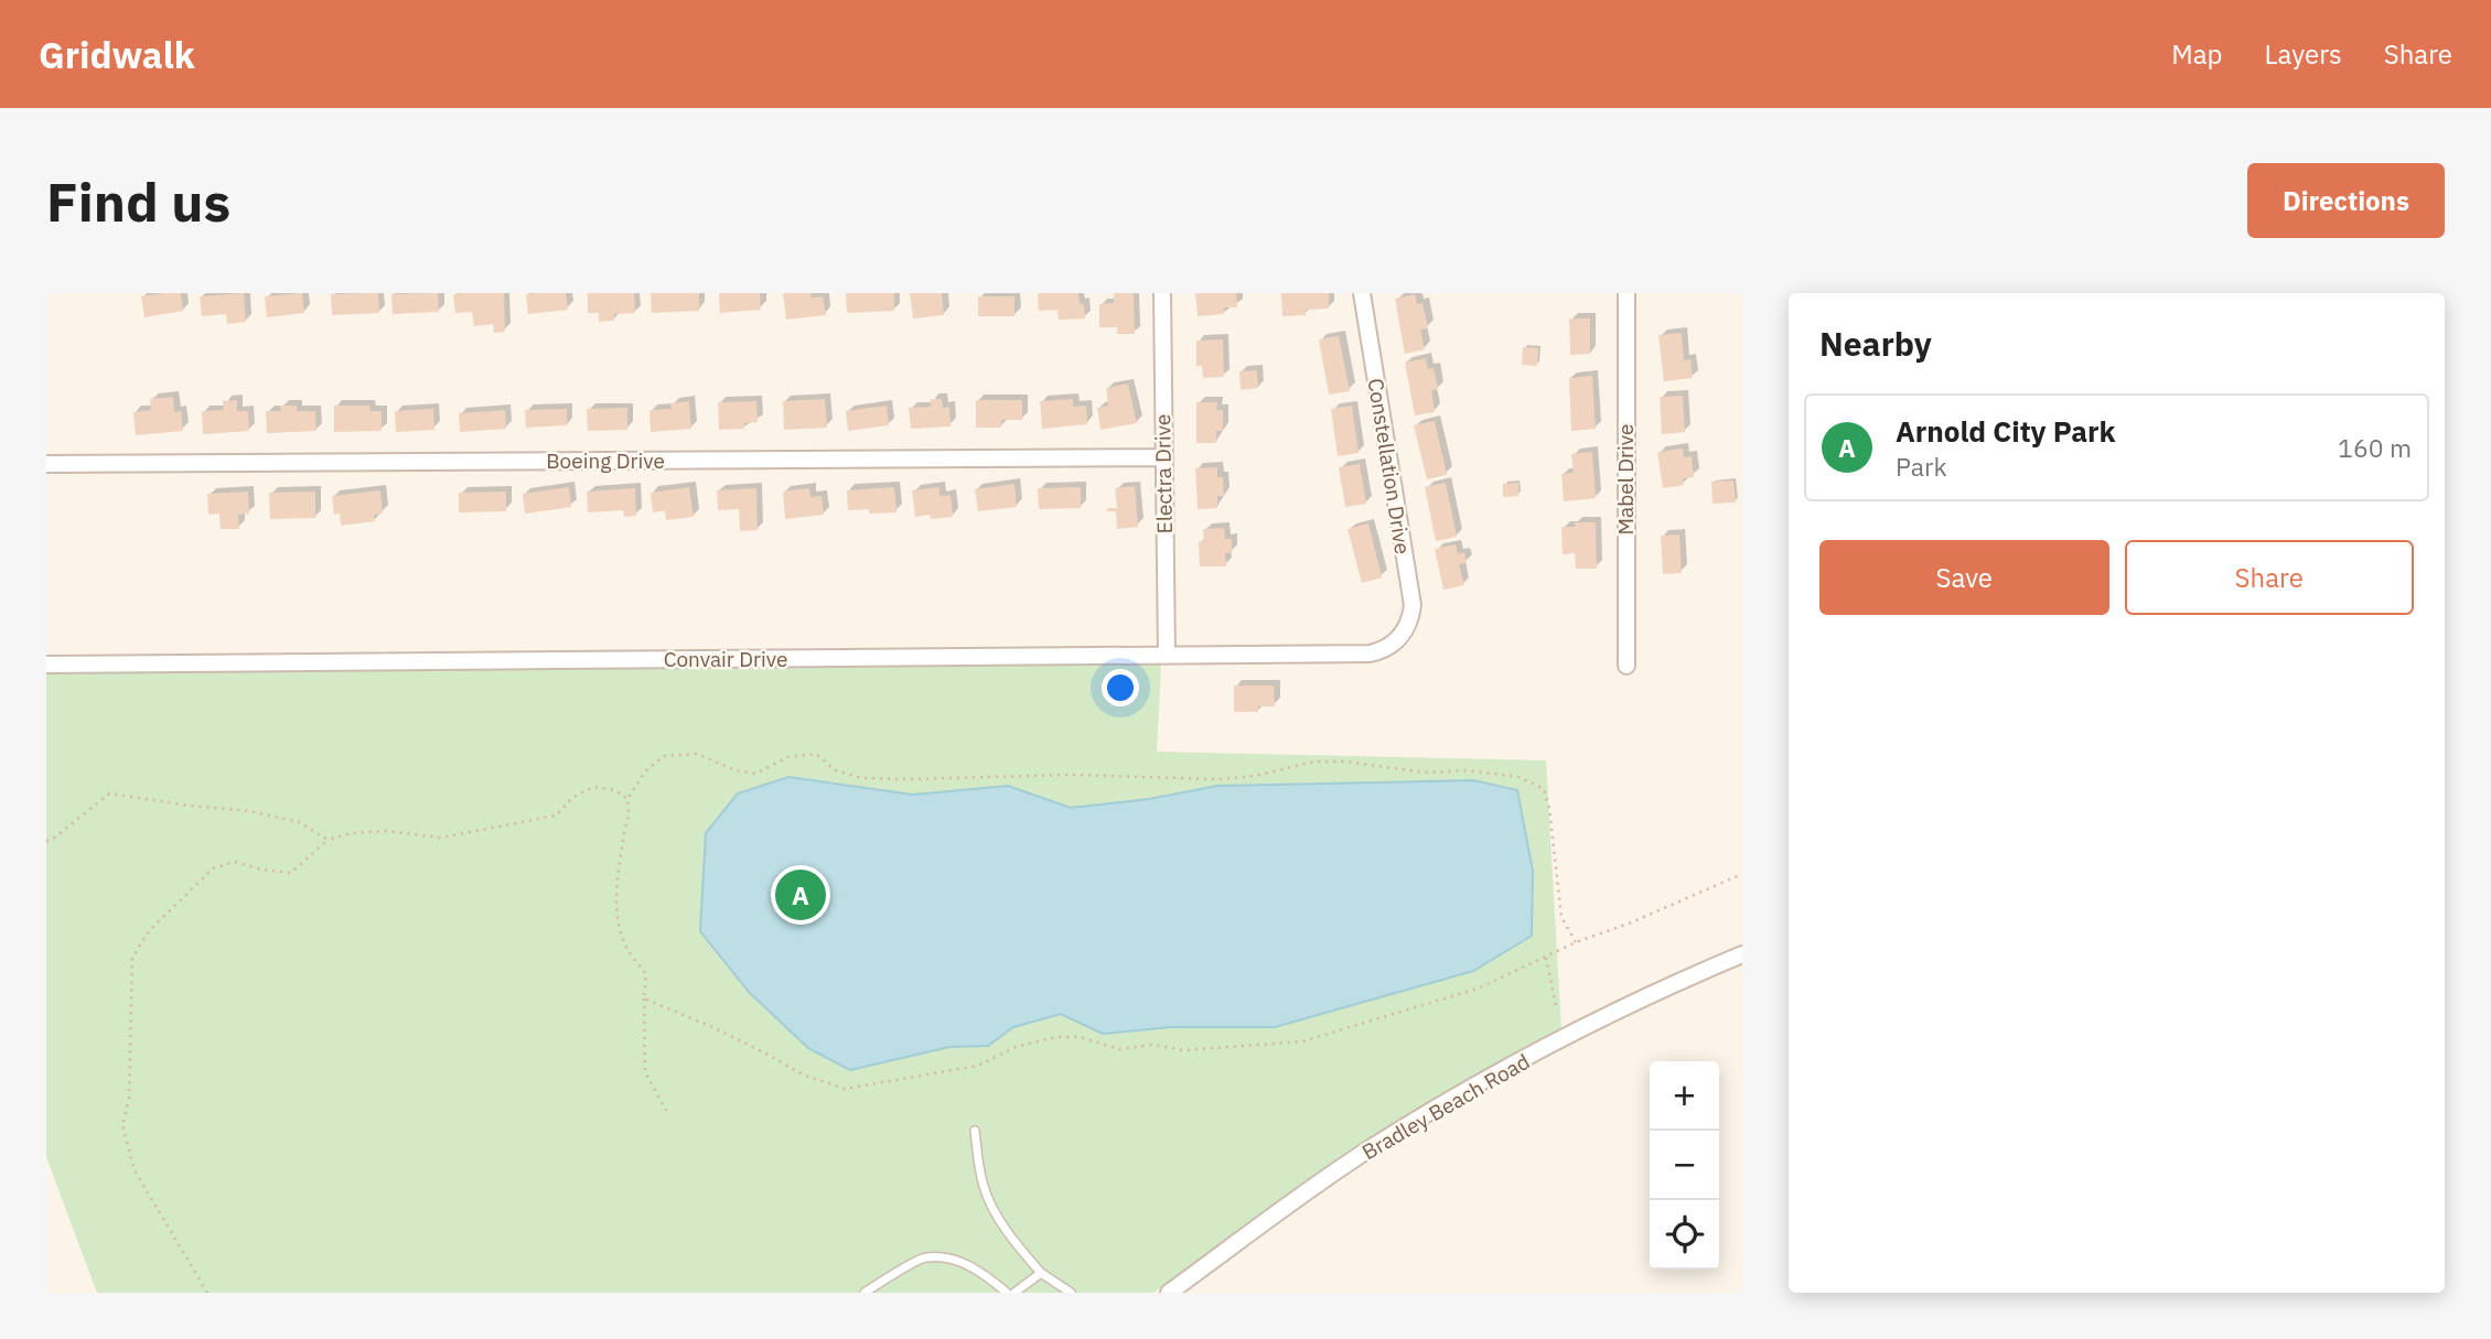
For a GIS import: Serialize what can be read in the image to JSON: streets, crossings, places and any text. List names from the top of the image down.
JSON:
{
  "streets": {
    "street": [
      "Boeing Drive",
      "Constellation Drive",
      "Electra Drive",
      "Mabel Drive",
      "Convair Drive",
      "Bradley Beach Road"
    ]
  },
  "crossings": [
    ["Boeing Drive", "Electra Drive"],
    ["Constellation Drive", "Convair Drive"],
    ["Electra Drive", "Convair Drive"]
  ],
  "page": {
    "header": "Gridwalk",
    "nav": ["Map", "Layers", "Share"],
    "buttons": [
      "Directions",
      ["Save", "Share"]
    ],
    "title": "Find us",
    "heading": "Nearby",
    "list": [
      {
        "mark": "A",
        "name": "Arnold City Park",
        "note": "Park",
        "value": "160 m"
      }
    ],
    "pins": "A",
    "map_buttons": ["+", "−"]
  }
}
